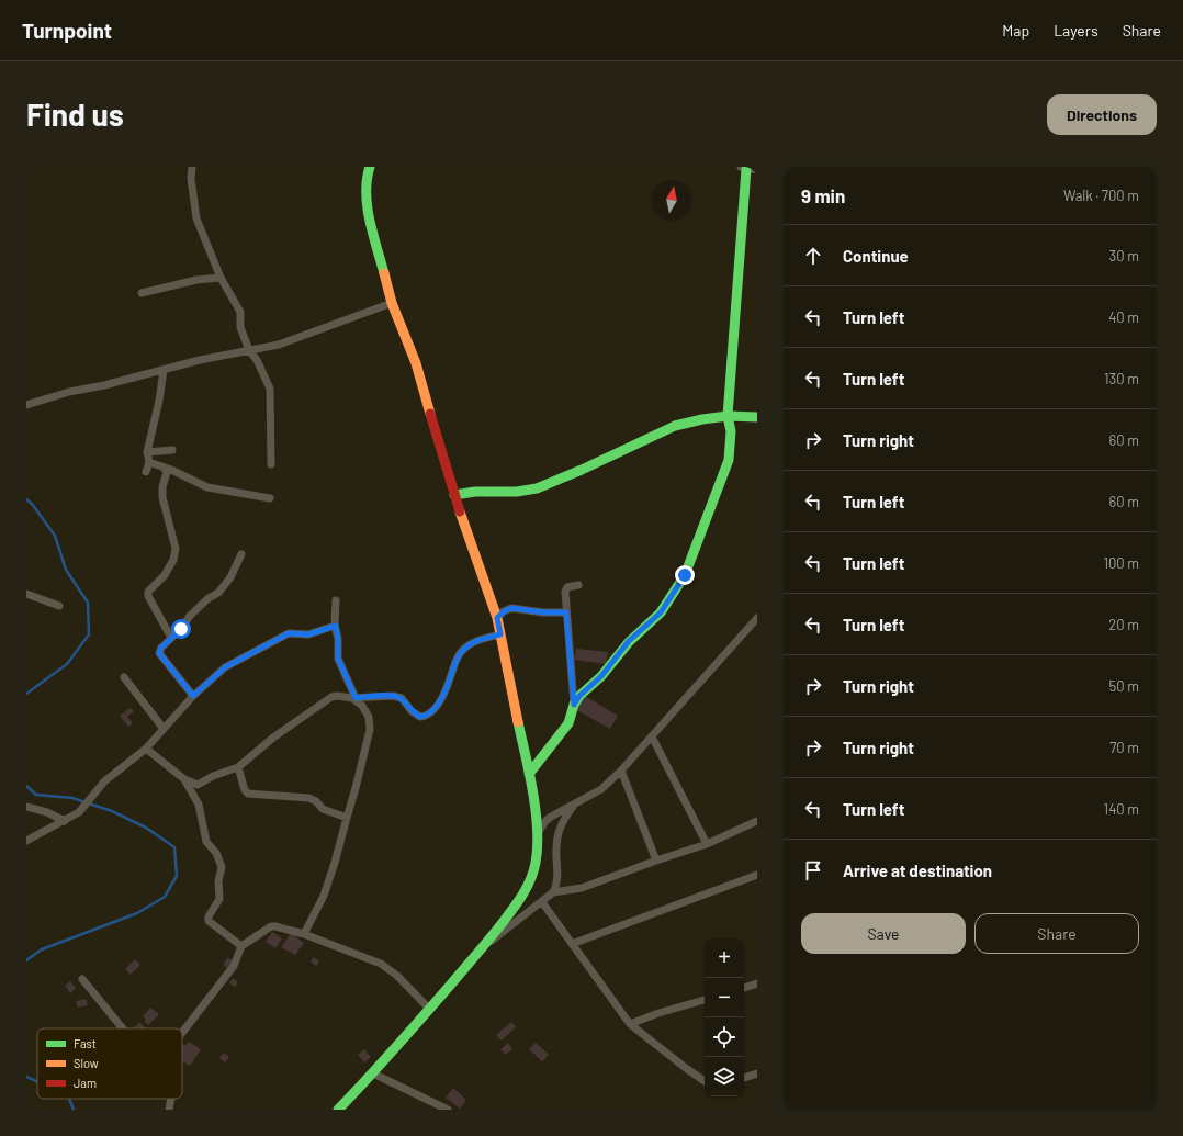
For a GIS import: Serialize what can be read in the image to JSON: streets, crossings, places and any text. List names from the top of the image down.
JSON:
{
  "legend": ["Fast", "Slow", "Jam"],
  "north": "top",
  "page": {
    "header": "Turnpoint",
    "nav": ["Map", "Layers", "Share"],
    "buttons": [
      "Directions",
      ["Save", "Share"]
    ],
    "title": "Find us",
    "heading": ["9 min", "Walk · 700 m"],
    "list": [
      ["Continue", "30 m"],
      ["Turn left", "40 m"],
      ["Turn left", "130 m"],
      ["Turn right", "60 m"],
      ["Turn left", "60 m"],
      ["Turn left", "100 m"],
      ["Turn left", "20 m"],
      ["Turn right", "50 m"],
      ["Turn right", "70 m"],
      ["Turn left", "140 m"],
      "Arrive at destination"
    ],
    "map_buttons": ["+", "−"]
  }
}
